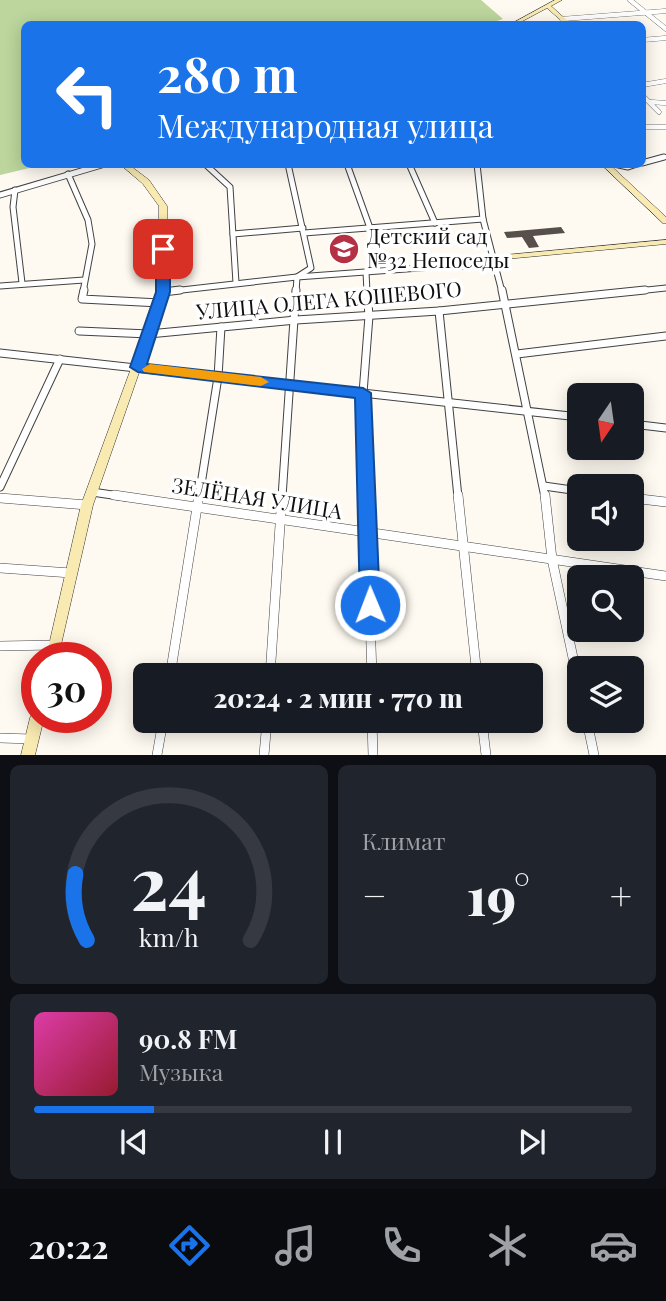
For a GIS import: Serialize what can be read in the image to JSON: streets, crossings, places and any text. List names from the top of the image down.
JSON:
{
  "streets": {
    "street": ["УЛИЦА ОЛЕГА КОШЕВОГО", "ЗЕЛЁНАЯ УЛИЦА"]
  },
  "places": {
    "school or university": ["Детский сад №32 Непоседы"]
  },
  "north": "bottom",
  "page": {
    "turn": ["280 m", "Международная улица"],
    "limit": "30",
    "trip": "20:24 · 2 мин · 770 m",
    "tile": "Климат",
    "heat": ["−", "19°", "+"],
    "song": ["90.8 FM", "Музыка"],
    "tabs": "20:22",
    "gauge": ["24", "km/h"]
  }
}
